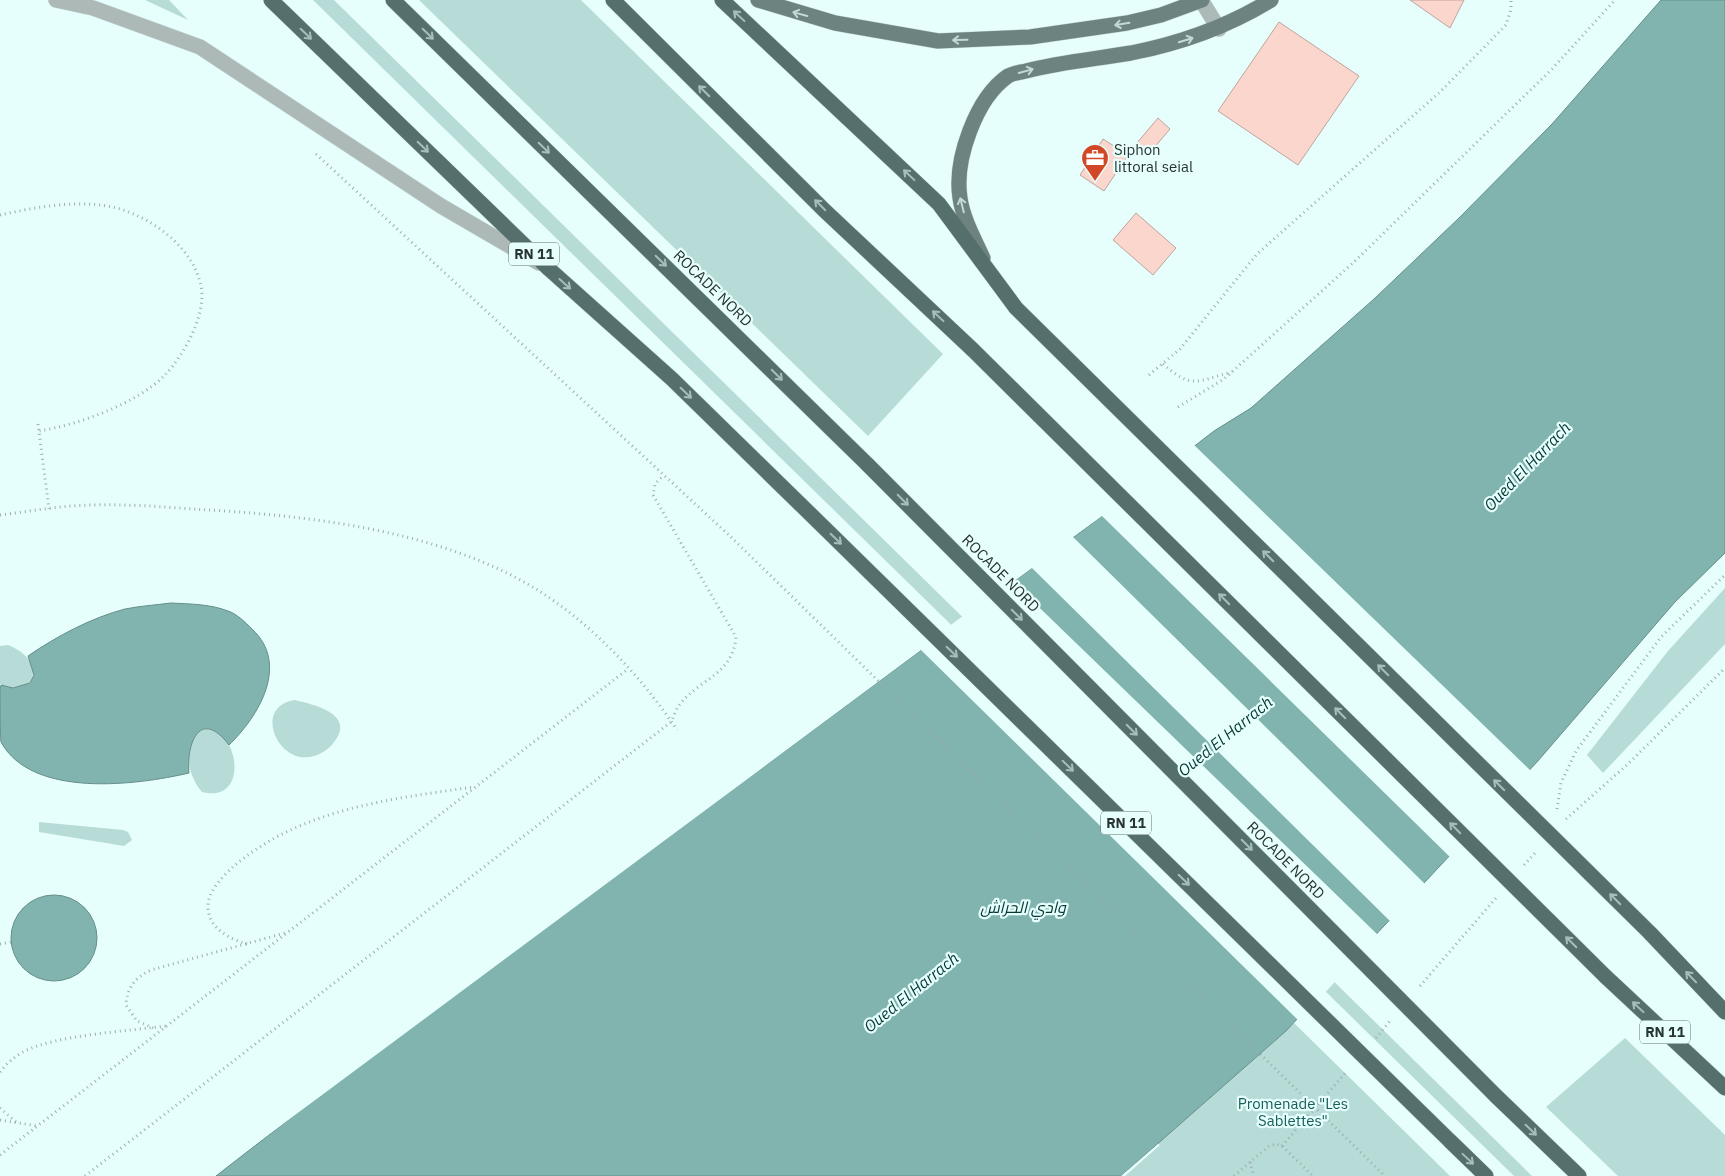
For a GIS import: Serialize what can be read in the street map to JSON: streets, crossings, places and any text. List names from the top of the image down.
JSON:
{
  "streets": {
    "highway": ["RN 11", "ROCADE NORD"]
  },
  "water": ["Oued El Harrach", "وادي الحراش"],
  "parks": ["Promenade \"Les Sablettes\""],
  "places": {
    "office": ["Siphon littoral seial"]
  }
}
